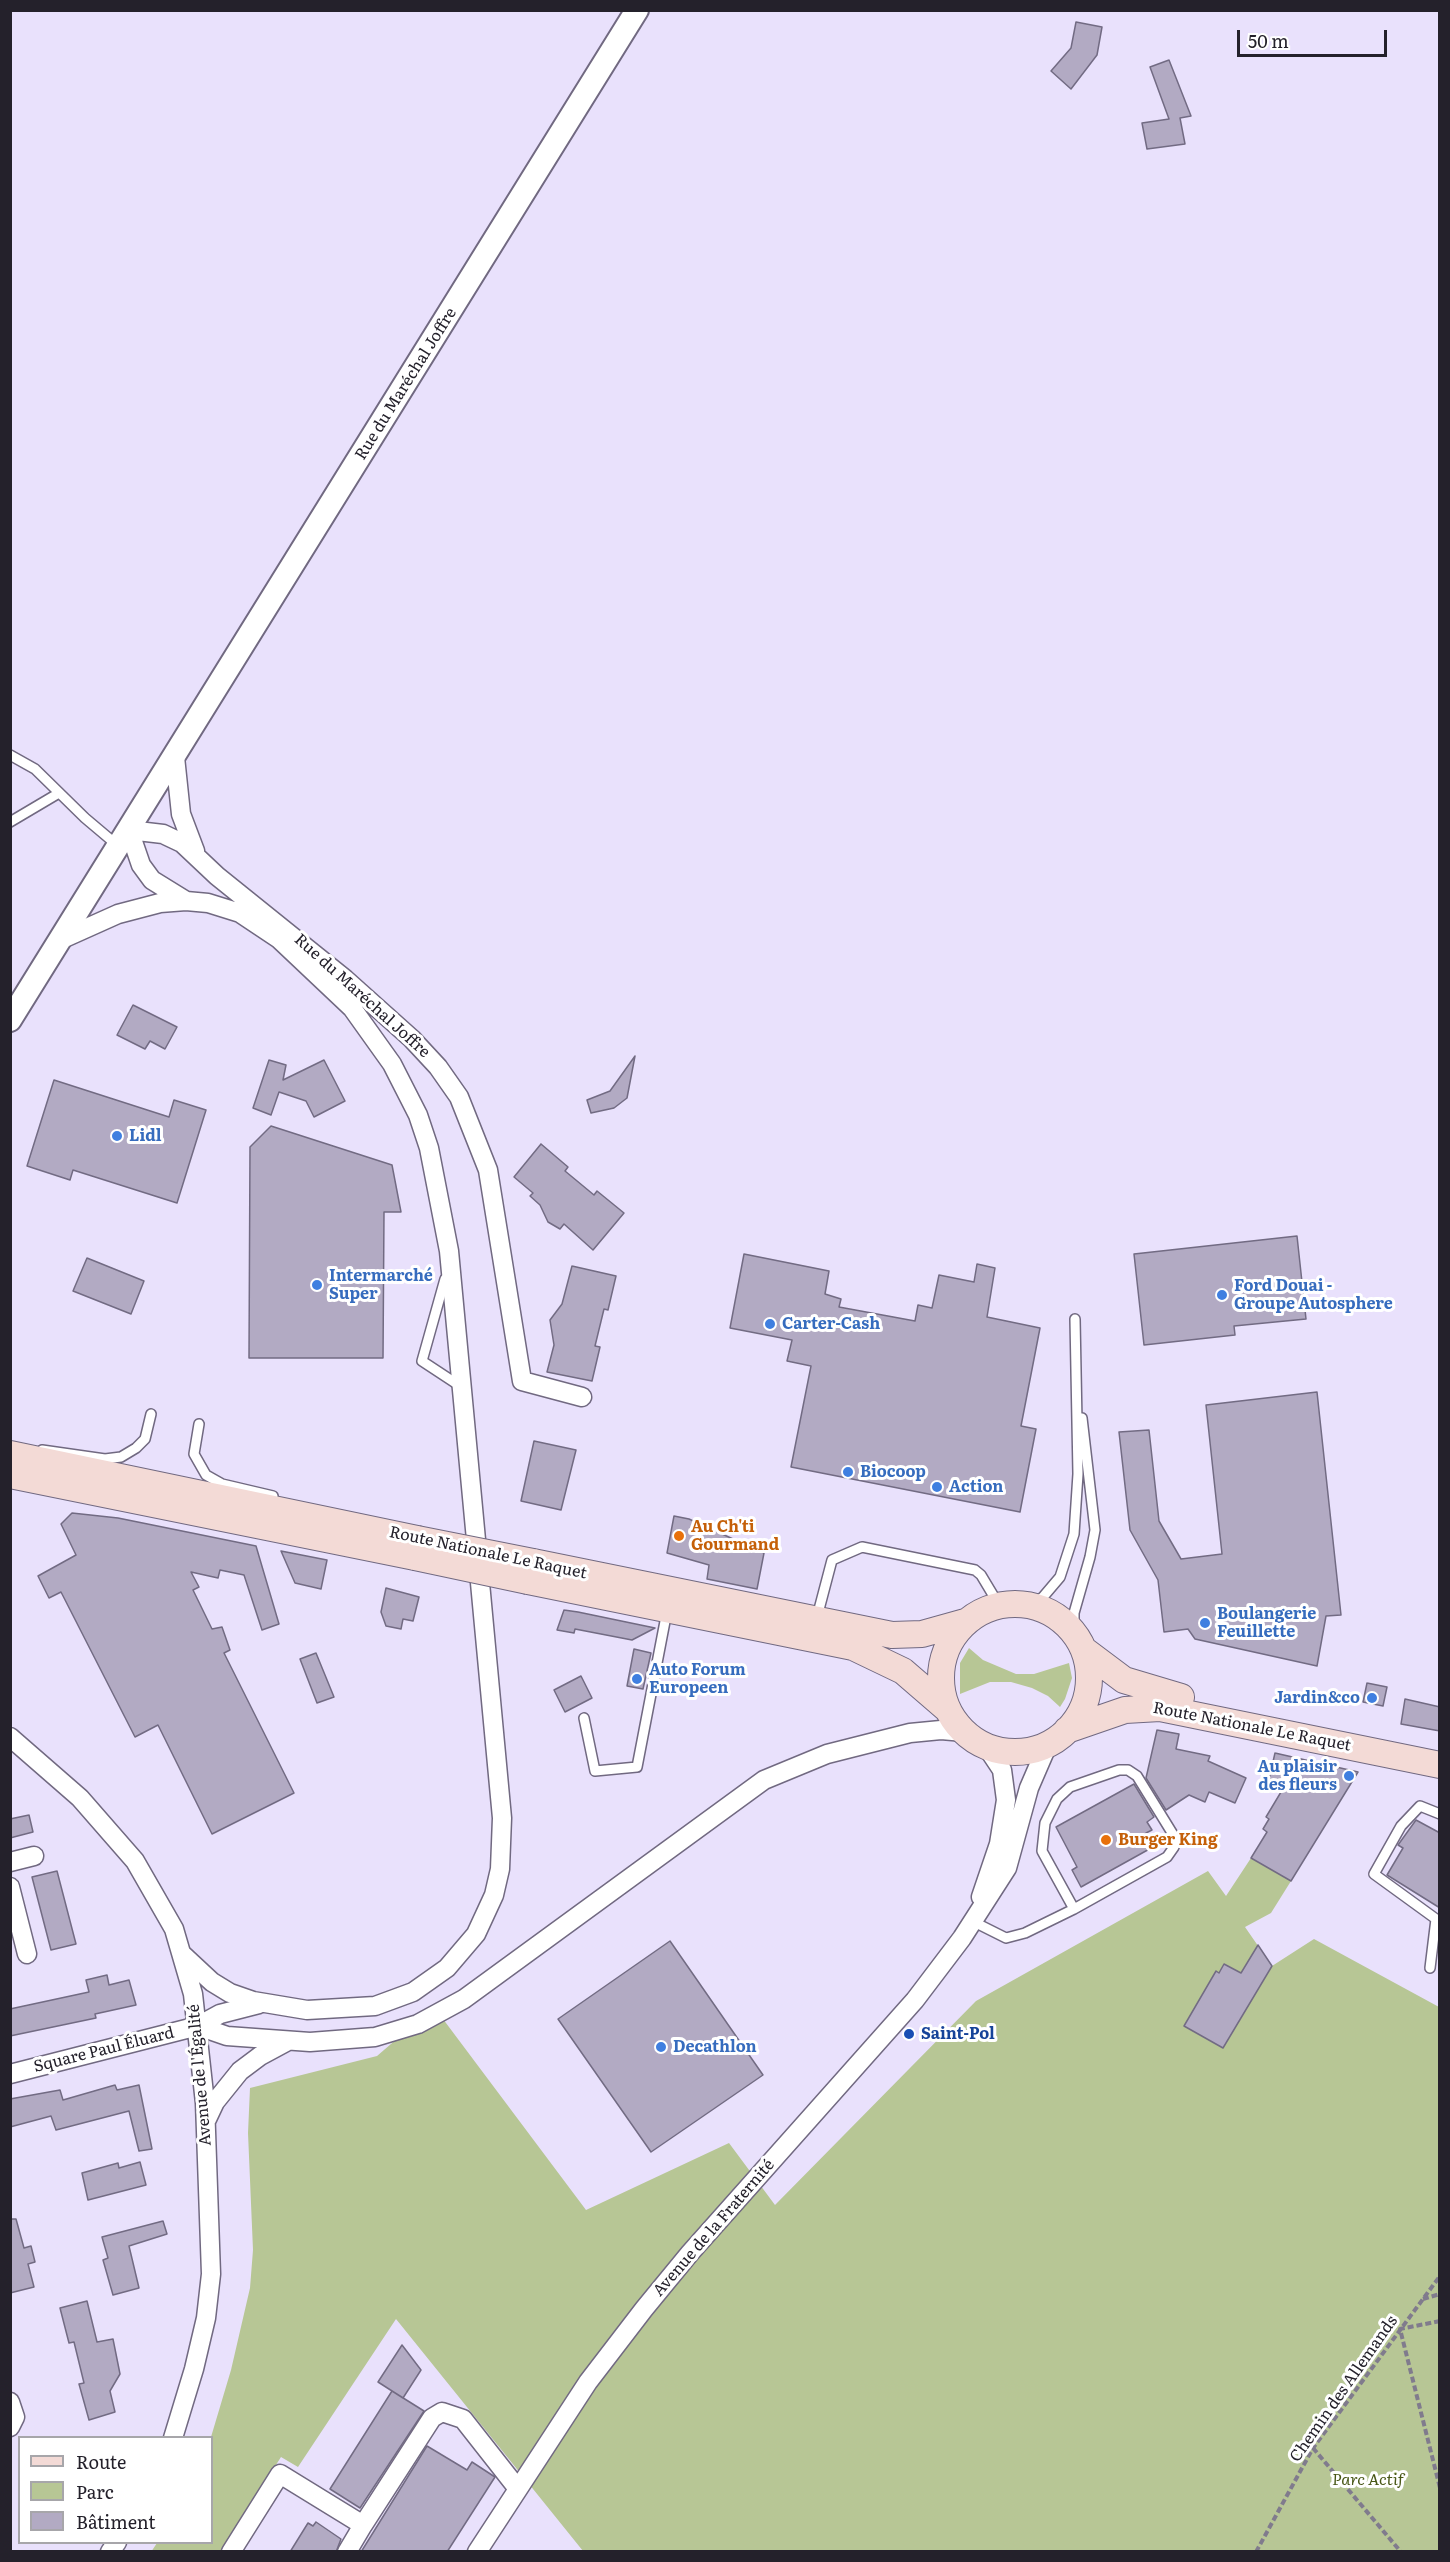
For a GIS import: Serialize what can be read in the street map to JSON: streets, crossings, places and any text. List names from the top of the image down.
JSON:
{
  "streets": {
    "main road": ["Route Nationale Le Raquet"],
    "street": [
      "Rue du Maréchal Joffre",
      "Square Paul Éluard",
      "Avenue de l'Égalité",
      "Avenue de la Fraternité"
    ],
    "path": ["Chemin des Allemands"]
  },
  "crossings": [
    ["Route Nationale Le Raquet", "Avenue de la Fraternité"],
    ["Square Paul Éluard", "Avenue de l'Égalité"]
  ],
  "parks": ["Parc Actif"],
  "places": [
    "Lidl",
    "Intermarché Super",
    "Ford Douai - Groupe Autosphere",
    "Carter-Cash",
    "Biocoop",
    "Action",
    "Au Ch'ti Gourmand",
    "Boulangerie Feuillette",
    "Auto Forum Europeen",
    "Jardin&co",
    "Au plaisir des fleurs",
    "Burger King",
    "Saint-Pol",
    "Decathlon"
  ],
  "legend": ["Route", "Parc", "Bâtiment"],
  "scale_bar": "50 m"
}
